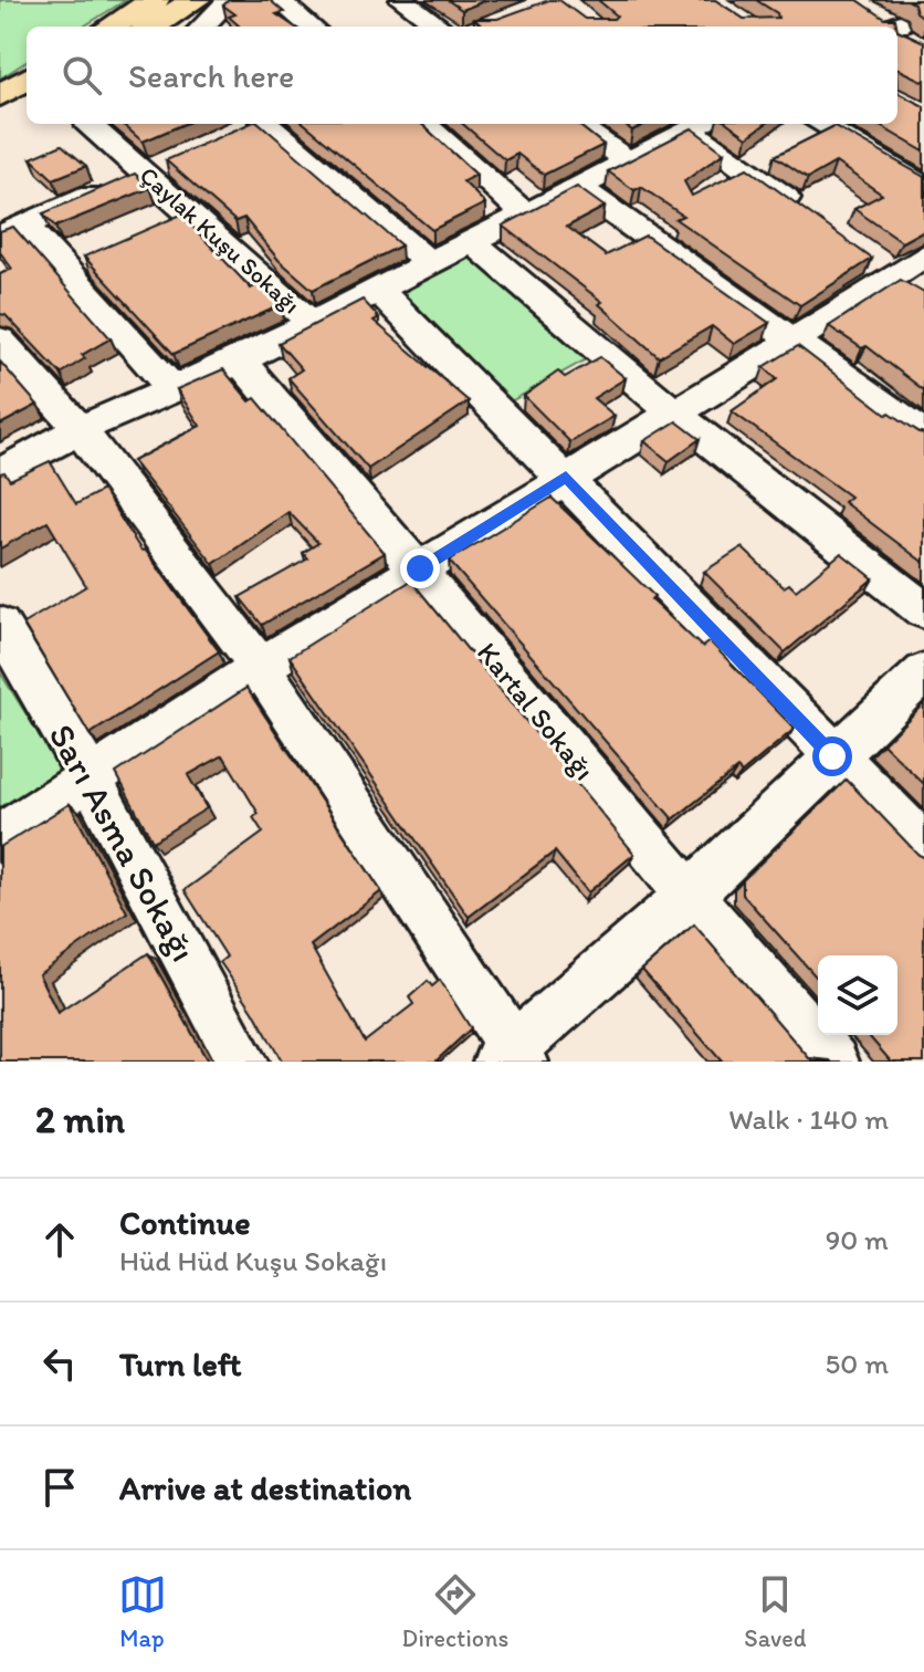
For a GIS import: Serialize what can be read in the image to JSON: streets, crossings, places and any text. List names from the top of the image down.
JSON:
{
  "streets": {
    "street": ["Çaylak Kuşu Sokağı", "Kartal Sokağı", "Sarı Asma Sokağı"]
  },
  "page": {
    "search": "Search here",
    "heading": ["2 min", "Walk · 140 m"],
    "list": [
      ["Continue", "Hüd Hüd Kuşu Sokağı", "90 m"],
      ["Turn left", "50 m"],
      "Arrive at destination"
    ],
    "nav": ["Map", "Directions", "Saved"]
  }
}
